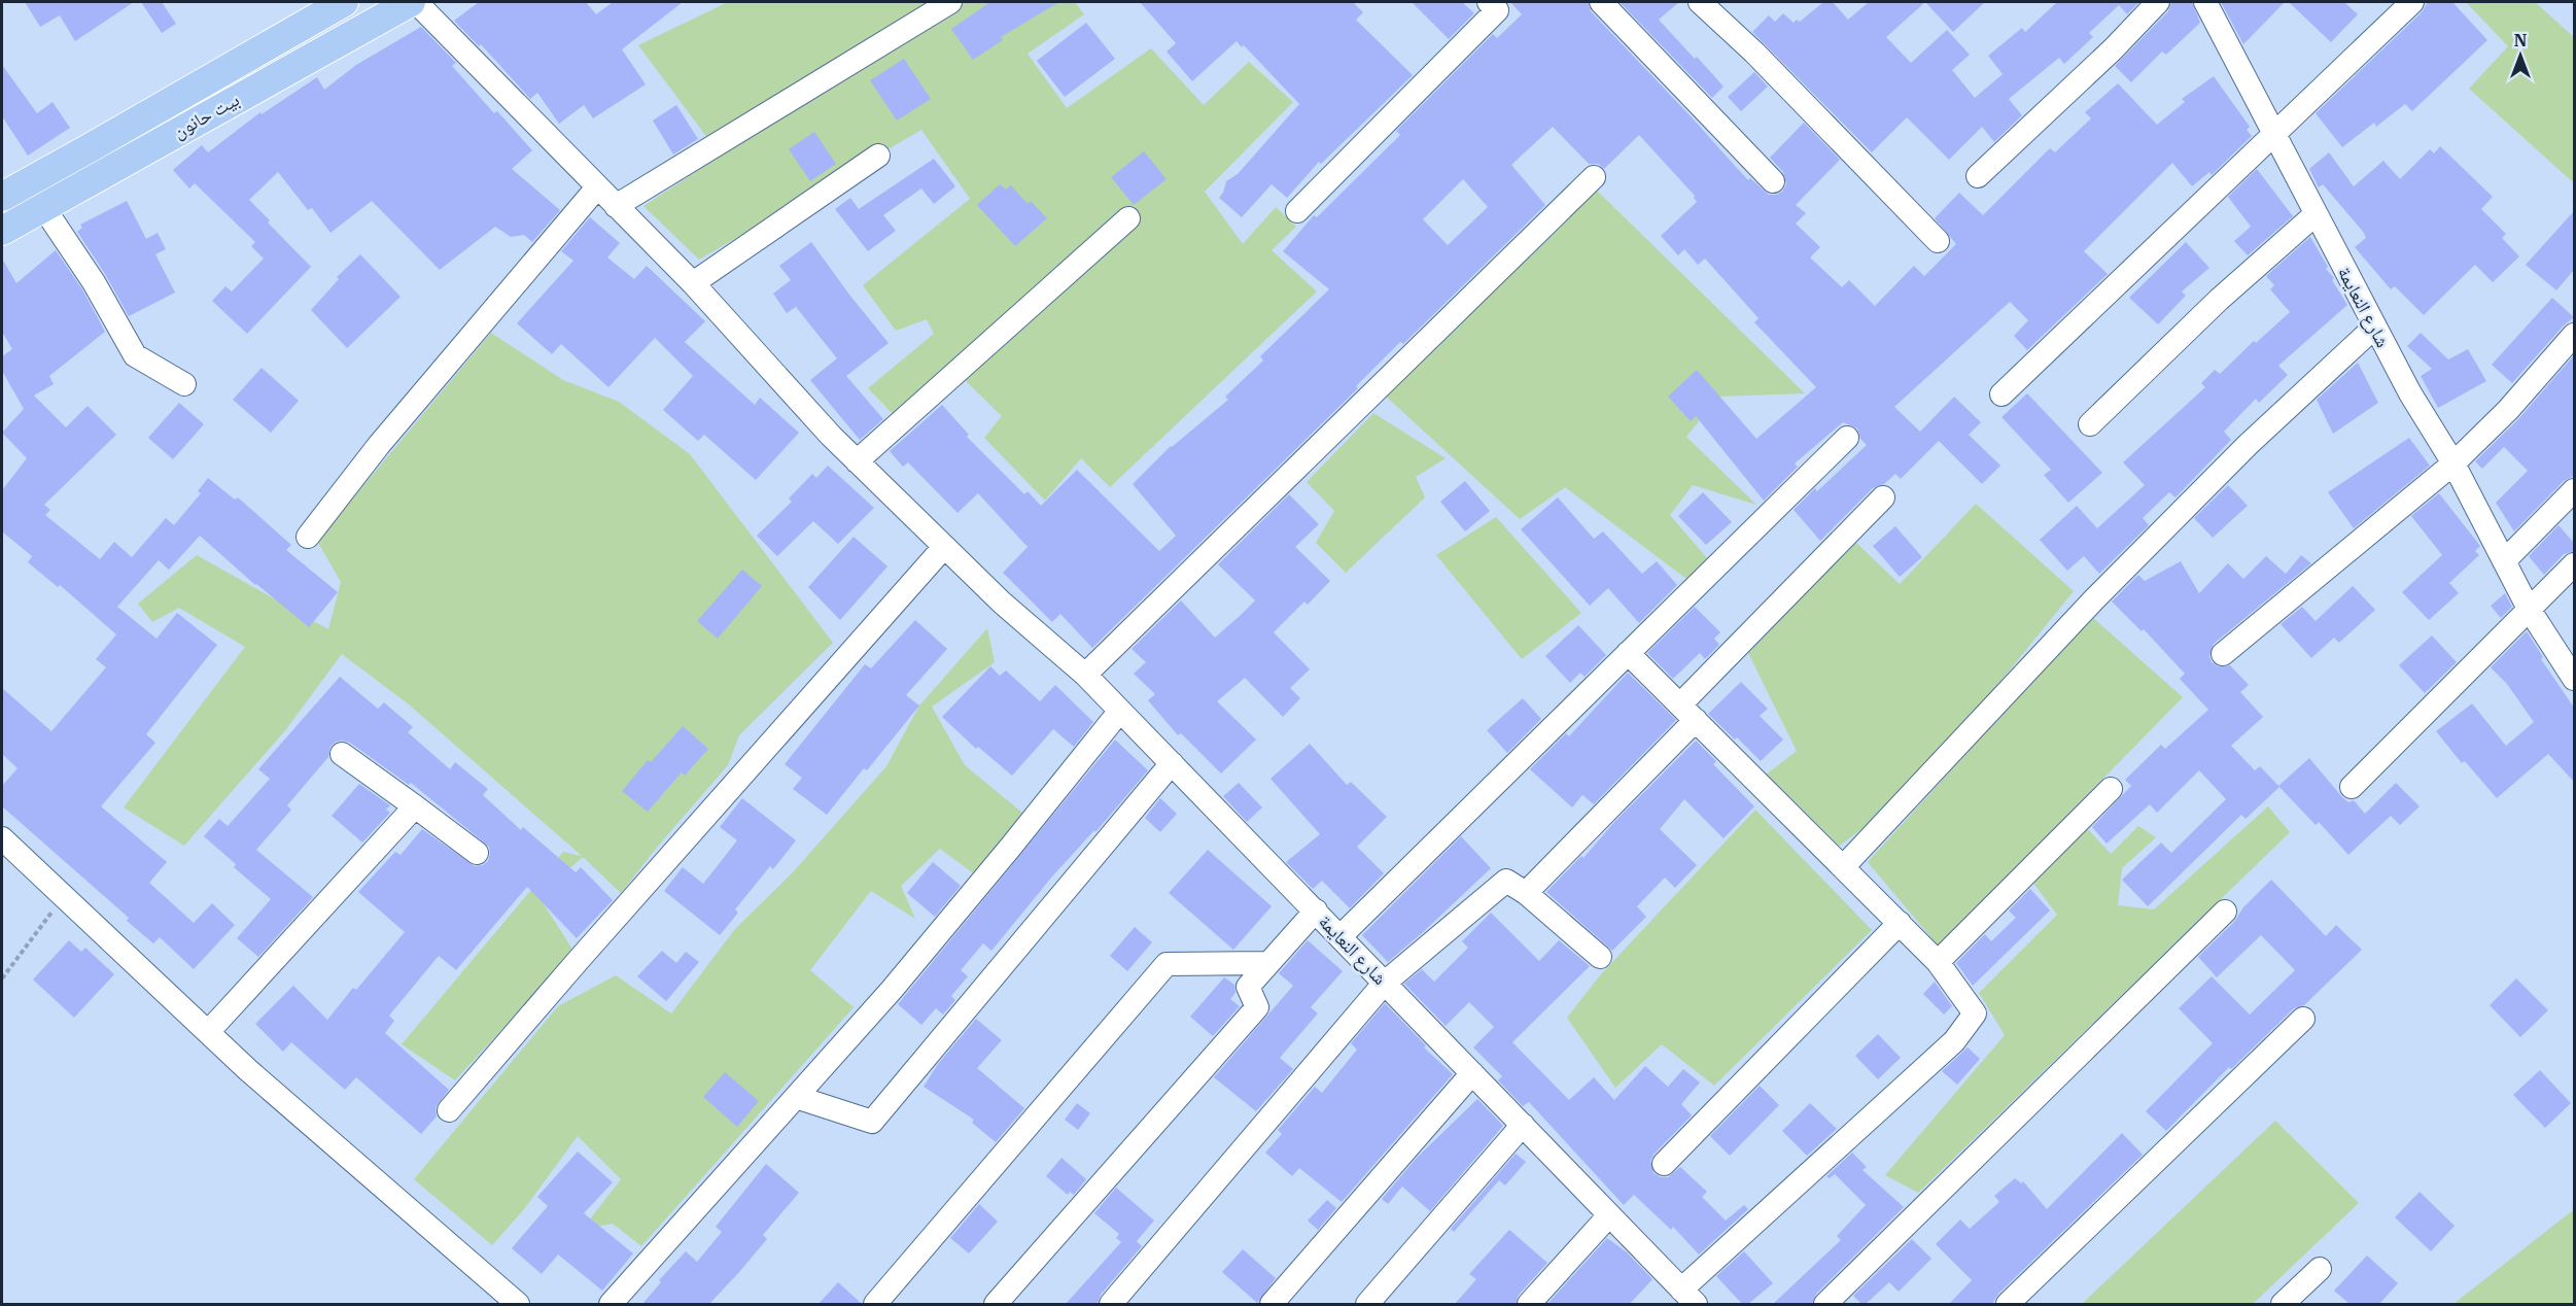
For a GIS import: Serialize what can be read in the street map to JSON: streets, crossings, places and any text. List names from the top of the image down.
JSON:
{
  "streets": {
    "main road": ["بيت حانون"],
    "street": ["شارع النعايمة"]
  },
  "north": "top"
}
